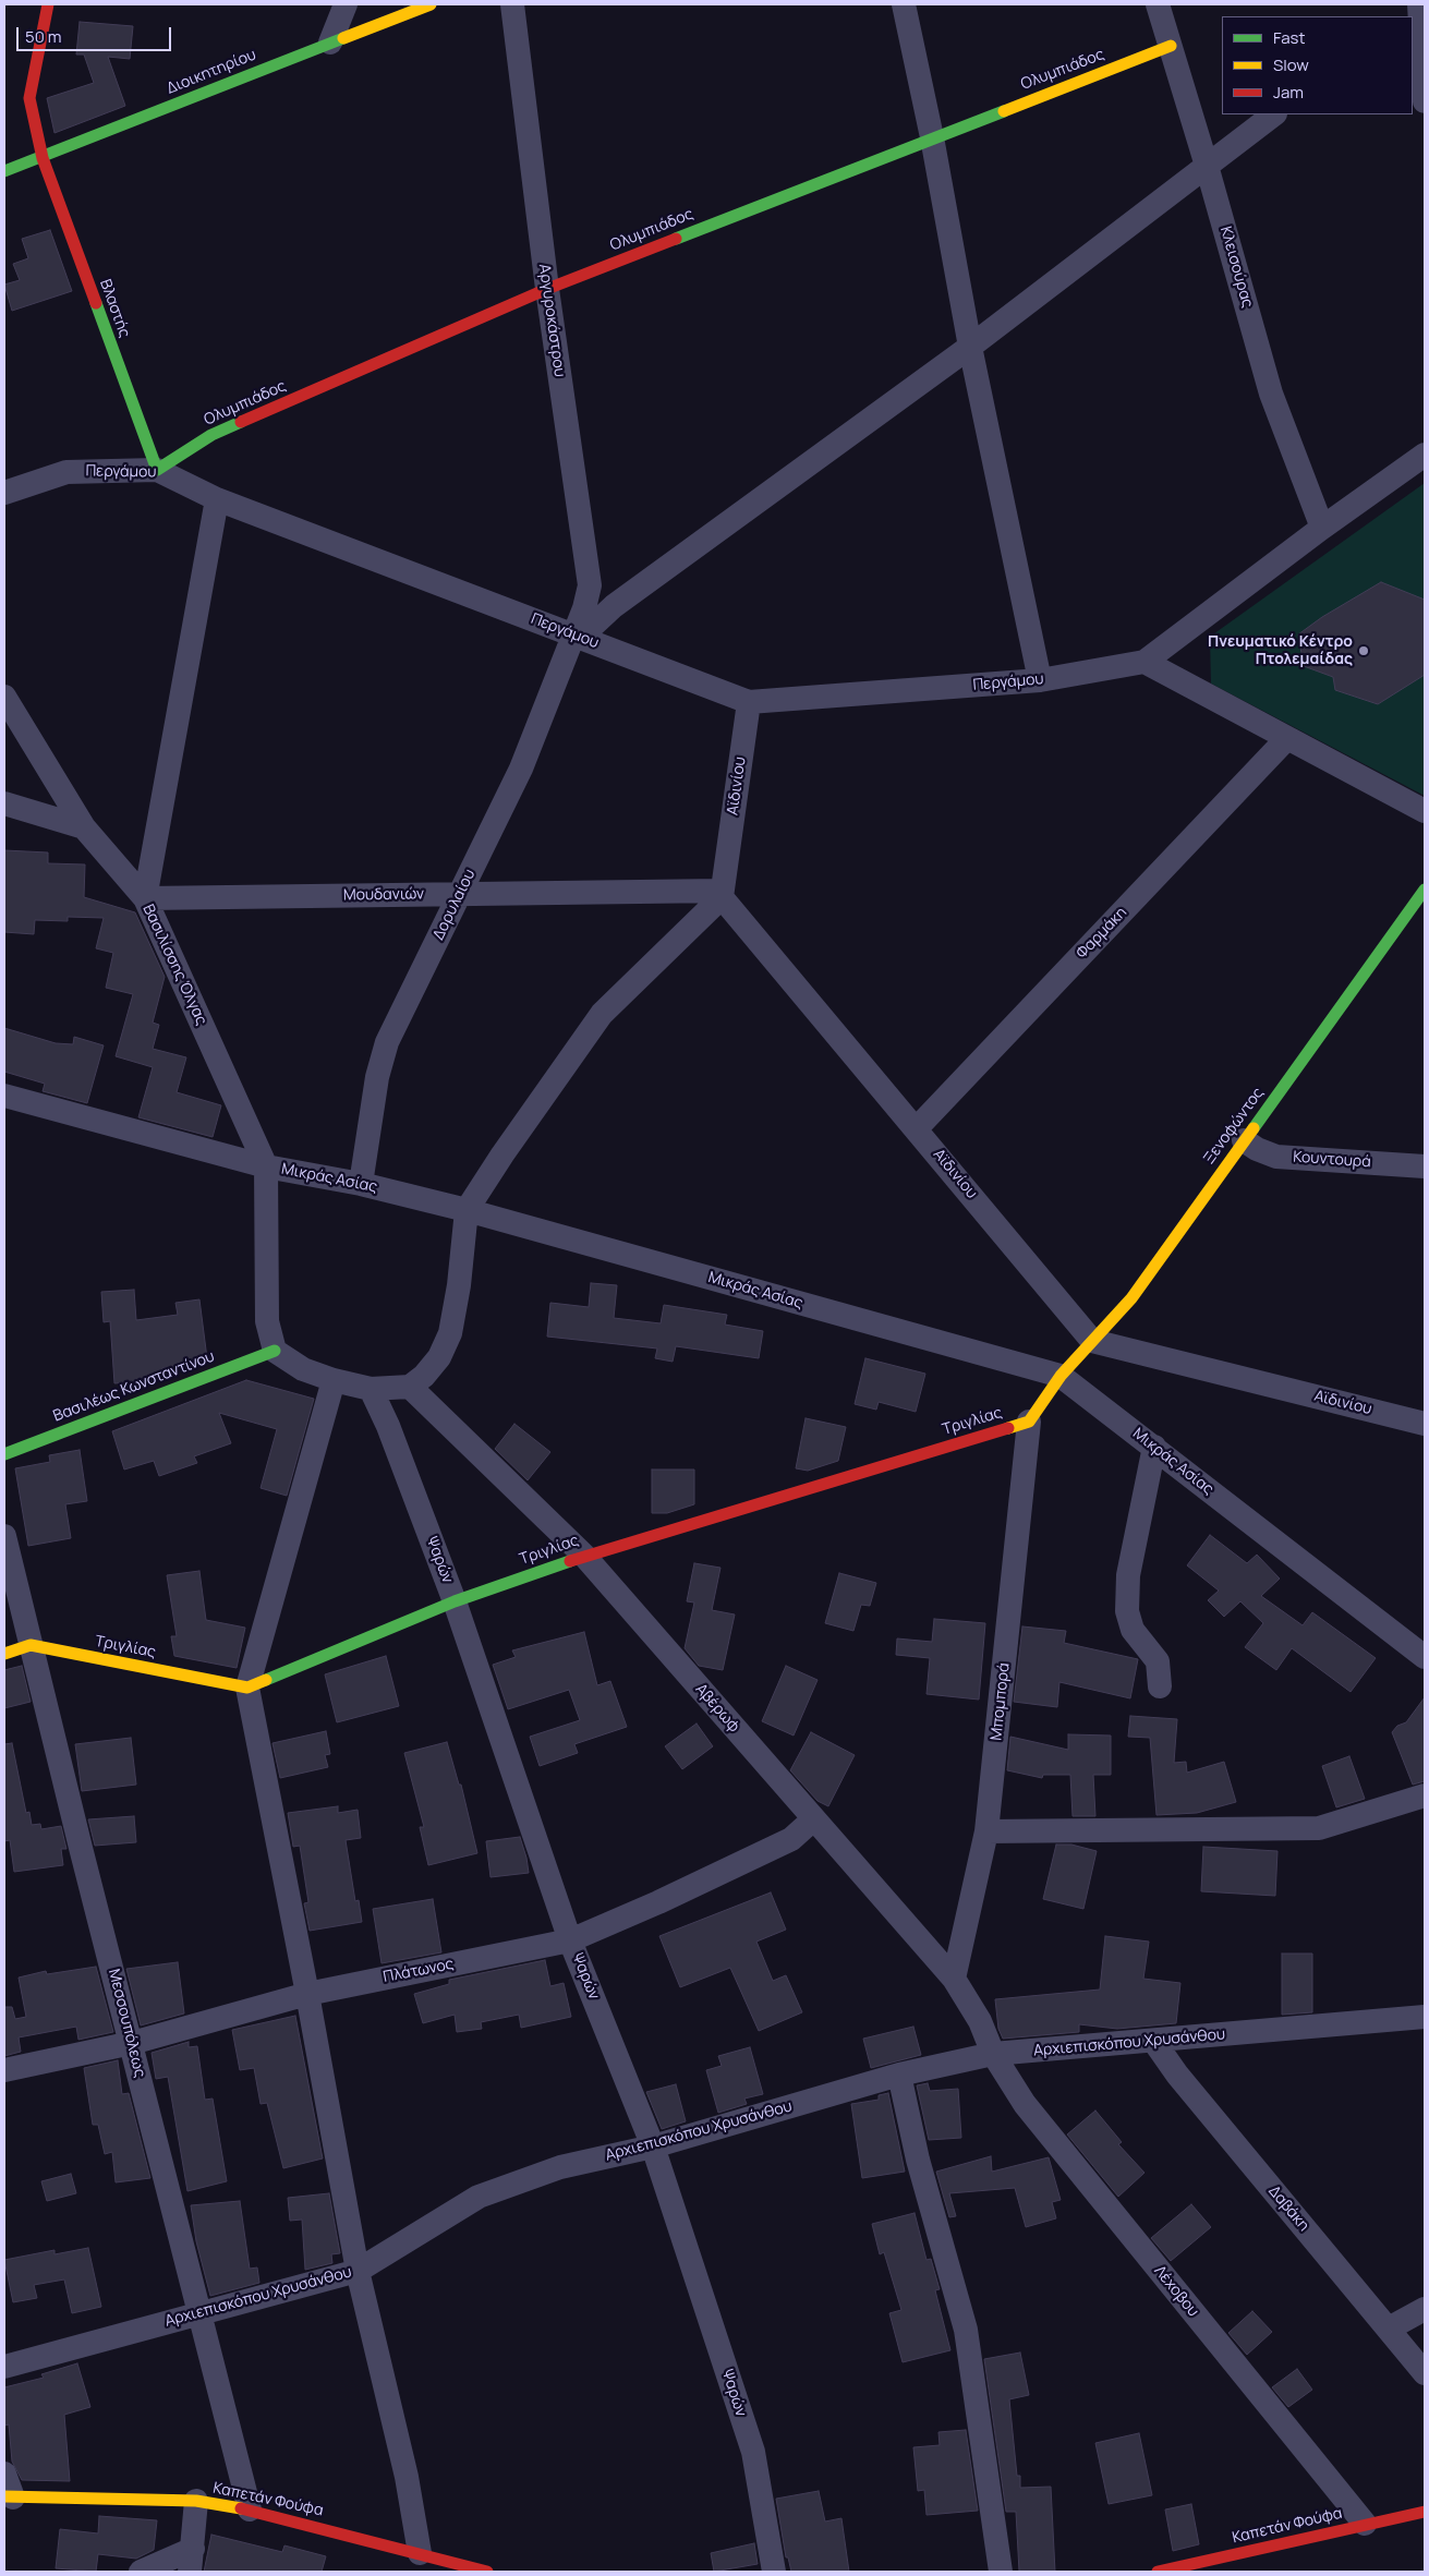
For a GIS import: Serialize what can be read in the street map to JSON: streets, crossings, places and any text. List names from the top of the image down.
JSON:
{
  "streets": {
    "street": [
      "Ολυμπιάδος",
      "Διοικητηρίου",
      "Κλεισούρας",
      "Βλαστής",
      "Αργυροκάστρου",
      "Περγάμου",
      "Αϊδινίου",
      "Μουδανιών",
      "Δορυλαίου",
      "Φαρμάκη",
      "Βασιλίσσης Όλγας",
      "Ξενοφώντος",
      "Κουντουρά",
      "Μικράς Ασίας",
      "Βασιλέως Κωνσταντίνου",
      "Τριγλίας",
      "Ψαρών",
      "Μπομπορά",
      "Αβέρωφ",
      "Πλάτωνος",
      "Μεσσουπόλεως",
      "Αρχιεπισκόπου Χρυσάνθου",
      "Δαβάκη",
      "Λέχοβου",
      "Καπετάν Φούφα"
    ]
  },
  "crossings": [
    ["Ολυμπιάδος", "Κλεισούρας"],
    ["Ολυμπιάδος", "Βλαστής"],
    ["Ολυμπιάδος", "Αργυροκάστρου"],
    ["Ολυμπιάδος", "Περγάμου"],
    ["Διοικητηρίου", "Βλαστής"],
    ["Κλεισούρας", "Περγάμου"],
    ["Βλαστής", "Περγάμου"],
    ["Αργυροκάστρου", "Περγάμου"],
    ["Αργυροκάστρου", "Δορυλαίου"],
    ["Περγάμου", "Αϊδινίου"],
    ["Περγάμου", "Δορυλαίου"],
    ["Αϊδινίου", "Μουδανιών"],
    ["Αϊδινίου", "Φαρμάκη"],
    ["Αϊδινίου", "Ξενοφώντος"],
    ["Μουδανιών", "Δορυλαίου"],
    ["Μουδανιών", "Βασιλίσσης Όλγας"],
    ["Δορυλαίου", "Μικράς Ασίας"],
    ["Βασιλίσσης Όλγας", "Μικράς Ασίας"],
    ["Ξενοφώντος", "Κουντουρά"],
    ["Ξενοφώντος", "Μικράς Ασίας"],
    ["Τριγλίας", "Ψαρών"],
    ["Τριγλίας", "Μπομπορά"],
    ["Τριγλίας", "Αβέρωφ"],
    ["Τριγλίας", "Μεσσουπόλεως"],
    ["Ψαρών", "Πλάτωνος"],
    ["Ψαρών", "Αρχιεπισκόπου Χρυσάνθου"],
    ["Μπομπορά", "Αβέρωφ"],
    ["Αβέρωφ", "Πλάτωνος"],
    ["Αβέρωφ", "Αρχιεπισκόπου Χρυσάνθου"],
    ["Αβέρωφ", "Λέχοβου"],
    ["Πλάτωνος", "Μεσσουπόλεως"],
    ["Μεσσουπόλεως", "Αρχιεπισκόπου Χρυσάνθου"],
    ["Μεσσουπόλεως", "Καπετάν Φούφα"],
    ["Αρχιεπισκόπου Χρυσάνθου", "Δαβάκη"],
    ["Αρχιεπισκόπου Χρυσάνθου", "Λέχοβου"],
    ["Λέχοβου", "Καπετάν Φούφα"]
  ],
  "places": ["Πνευματικό Κέντρο Πτολεμαίδας"],
  "legend": ["Fast", "Slow", "Jam"],
  "scale_bar": "50 m"
}
